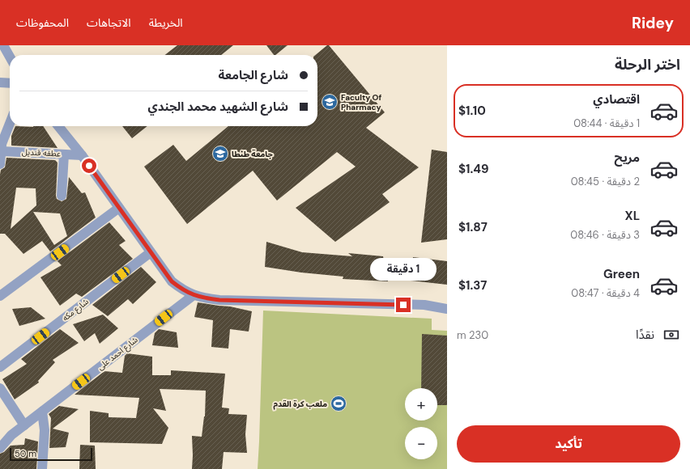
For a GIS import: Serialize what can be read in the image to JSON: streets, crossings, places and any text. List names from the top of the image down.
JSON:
{
  "streets": {
    "street": ["عطفه قنديل", "شارع مكه", "شارع احمد على"]
  },
  "places": {
    "school or university": ["Faculty Of Pharmacy", "جامعة طنطا"],
    "sports": ["ملعب كرة القدم"]
  },
  "scale_bar": "50 m",
  "page": {
    "header": "Ridey",
    "nav": ["الخريطة", "الاتجاهات", "المحفوظات"],
    "heading": "اختر الرحلة",
    "banner": ["شارع الجامعة", "شارع الشهيد محمد الجندي"],
    "list": [
      {
        "name": "اقتصادي",
        "note": "1 دقيقة · 08:44",
        "value": "$1.10"
      },
      {
        "name": "مريح",
        "note": "2 دقيقة · 08:45",
        "value": "$1.49"
      },
      {
        "name": "XL",
        "note": "3 دقيقة · 08:46",
        "value": "$1.87"
      },
      {
        "name": "Green",
        "note": "4 دقيقة · 08:47",
        "value": "$1.37"
      }
    ],
    "bubble": "1 دقيقة",
    "pay": ["نقدًا", "230 m"],
    "map_buttons": ["+", "−"],
    "buttons": "تأكيد",
    "scale": "50 m"
  }
}
